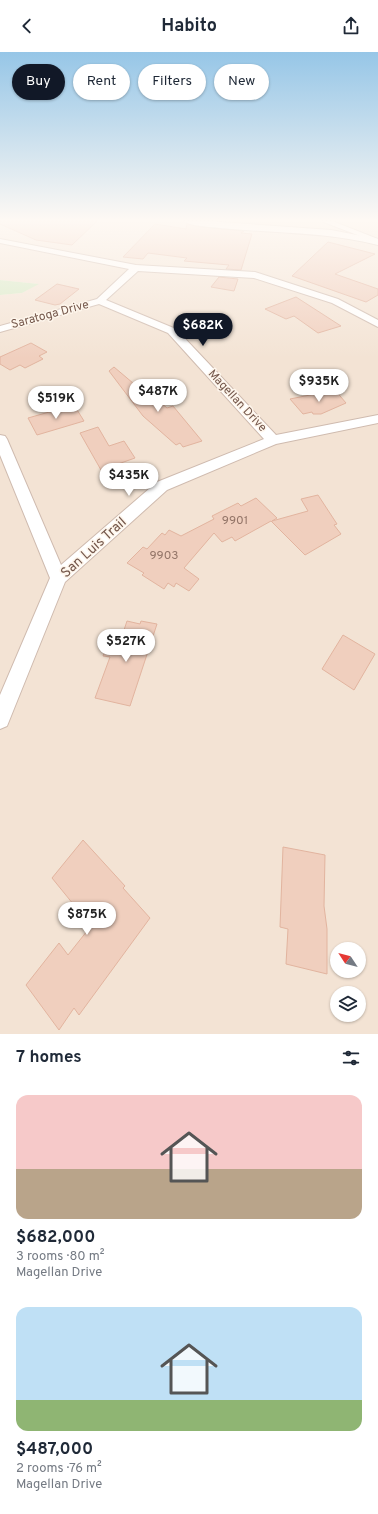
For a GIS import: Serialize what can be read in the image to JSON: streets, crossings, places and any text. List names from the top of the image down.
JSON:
{
  "streets": {
    "street": ["Saratoga Drive", "Magellan Drive", "San Luis Trail"]
  },
  "crossings": [
    ["Saratoga Drive", "Magellan Drive"],
    ["Magellan Drive", "San Luis Trail"]
  ],
  "house_numbers": ["9901", "9903"],
  "north": "top left",
  "page": {
    "header": "Habito",
    "chip": [
      "Buy",
      "Rent",
      "Filters",
      "New"
    ],
    "price": [
      "$682K",
      "$935K",
      "$487K",
      "$519K",
      "$435K",
      "$527K",
      "$875K"
    ],
    "heading": "7 homes",
    "list": [
      {
        "name": "$682,000",
        "note": "3 rooms · 80 m² · Magellan Drive"
      },
      {
        "name": "$487,000",
        "note": "2 rooms · 76 m² · Magellan Drive"
      }
    ]
  }
}
